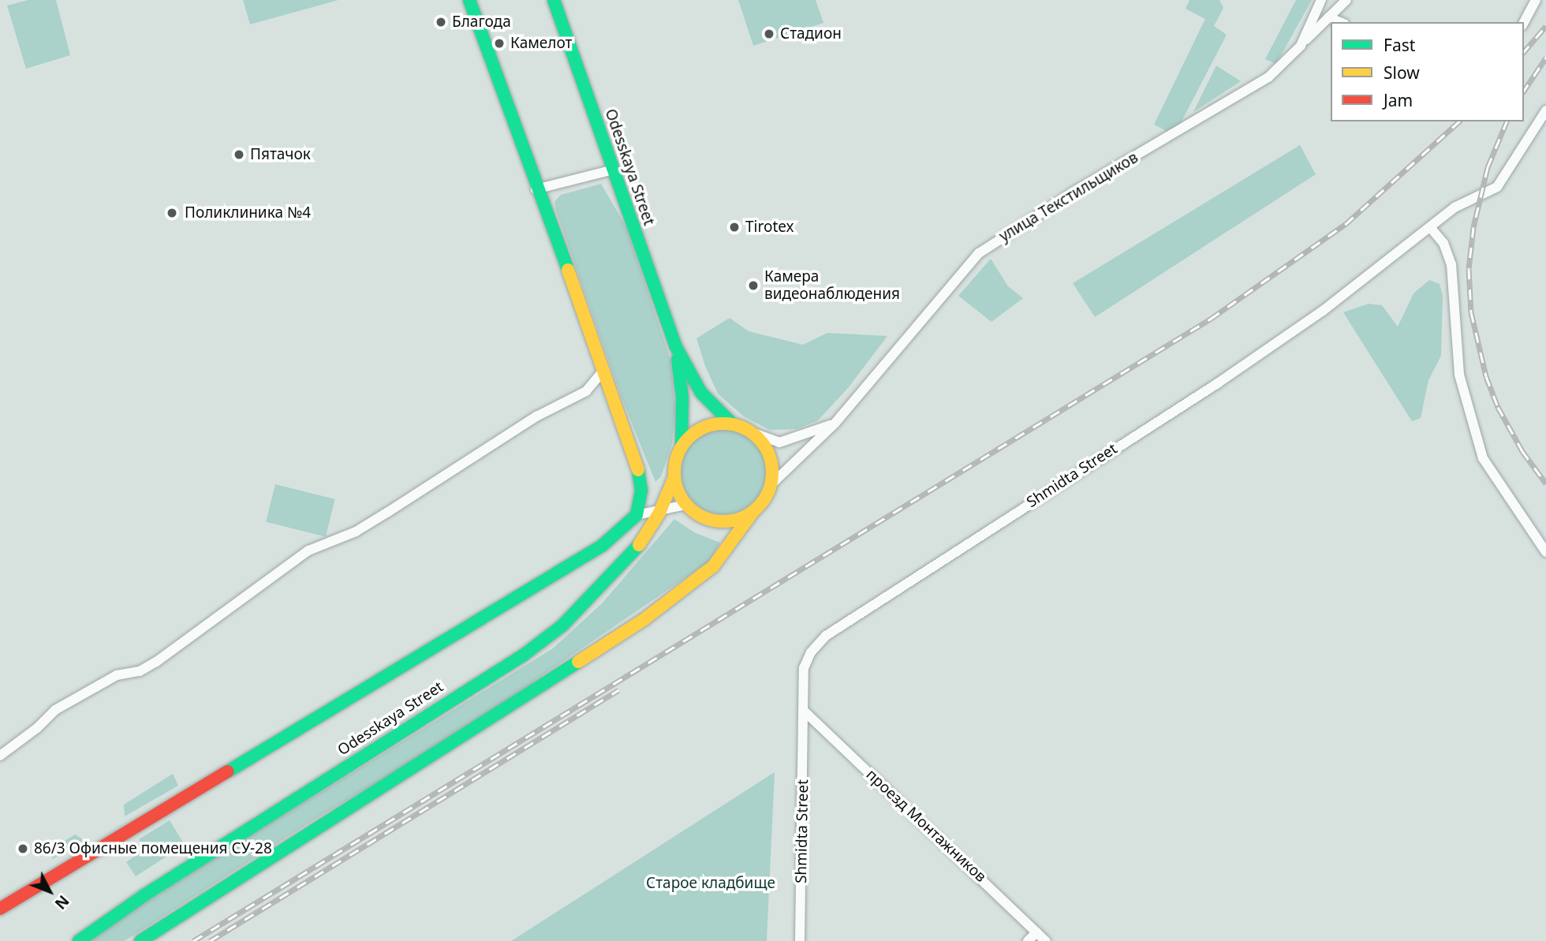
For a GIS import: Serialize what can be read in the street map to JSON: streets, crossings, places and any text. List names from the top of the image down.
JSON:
{
  "streets": {
    "main road": ["Odesskaya Street"],
    "street": ["улица Текстильщиков", "Shmidta Street", "проезд Монтажников"]
  },
  "crossings": [
    ["Odesskaya Street", "улица Текстильщиков"],
    ["Shmidta Street", "проезд Монтажников"]
  ],
  "parks": ["Старое кладбище"],
  "places": [
    "Благода",
    "Стадион",
    "Камелот",
    "Пятачок",
    "Поликлиника №4",
    "Tirotex",
    "Камера видеонаблюдения",
    "86/3 Офисные помещения СУ-28"
  ],
  "legend": ["Fast", "Slow", "Jam"],
  "north": "bottom right"
}
